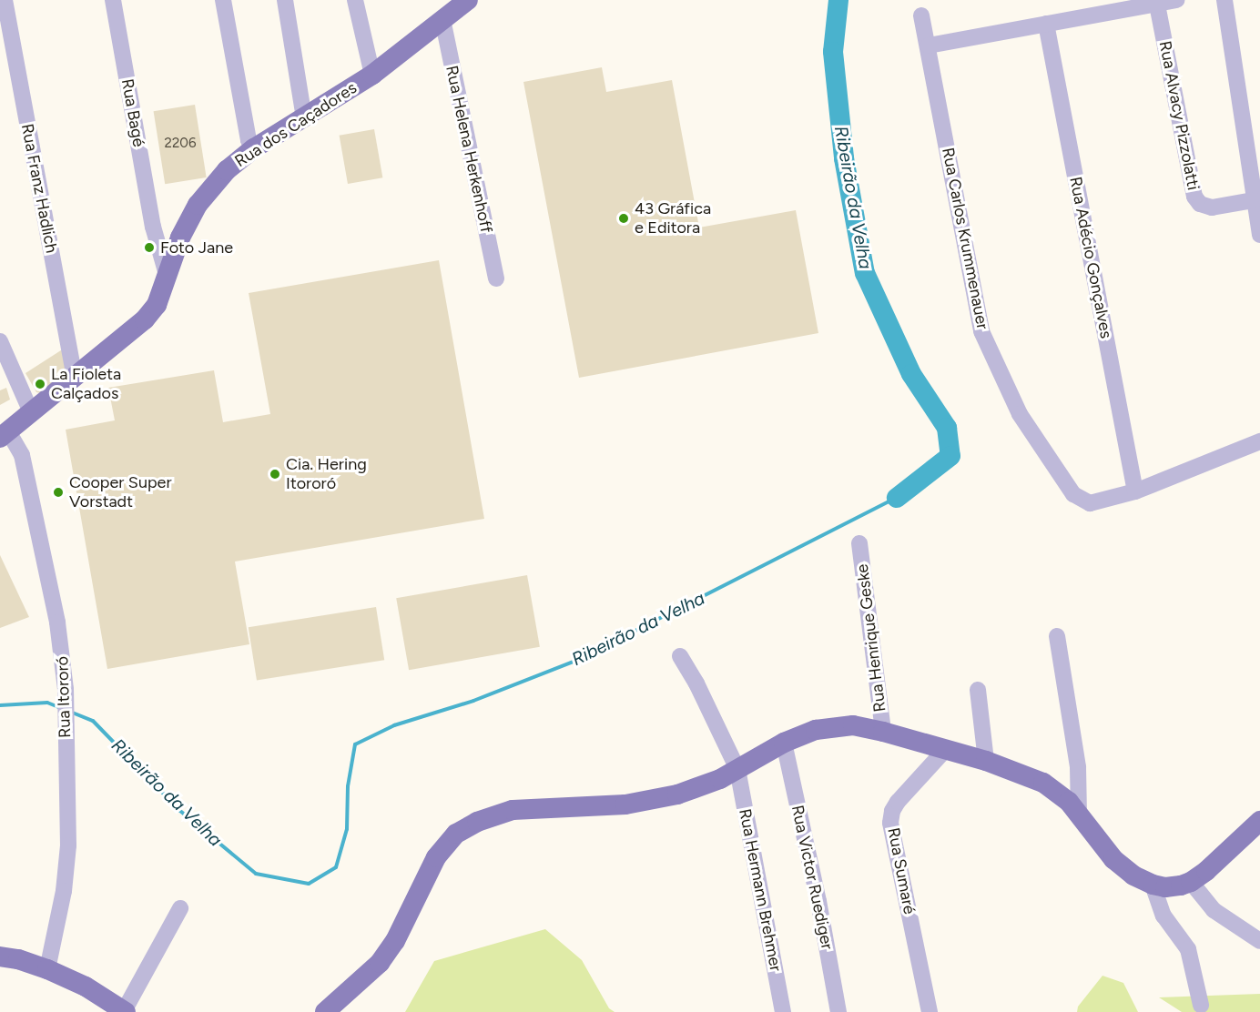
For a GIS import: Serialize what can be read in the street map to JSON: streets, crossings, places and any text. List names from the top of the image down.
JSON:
{
  "streets": {
    "main road": ["Rua dos Caçadores"],
    "street": [
      "Rua Bagé",
      "Rua Alvacy Pizzolatti",
      "Rua Helena Herkenhoff",
      "Rua Franz Hadlich",
      "Rua Carlos Krummenauer",
      "Rua Adécio Gonçalves",
      "Rua Henrique Geske",
      "Rua Itororó",
      "Rua Sumaré",
      "Rua Victor Ruediger",
      "Rua Hermann Brehmer"
    ]
  },
  "crossings": [
    ["Rua Bagé", "Rua dos Caçadores"],
    ["Rua dos Caçadores", "Rua Helena Herkenhoff"],
    ["Rua dos Caçadores", "Rua Franz Hadlich"],
    ["Rua dos Caçadores", "Rua Itororó"],
    ["Rua Carlos Krummenauer", "Rua Adécio Gonçalves"]
  ],
  "water": ["Ribeirão da Velha"],
  "places": [
    "43 Gráfica e Editora",
    "Foto Jane",
    "La Fioleta Calçados",
    "Cia. Hering Itororó",
    "Cooper Super Vorstadt"
  ],
  "house_numbers": ["2206"]
}
